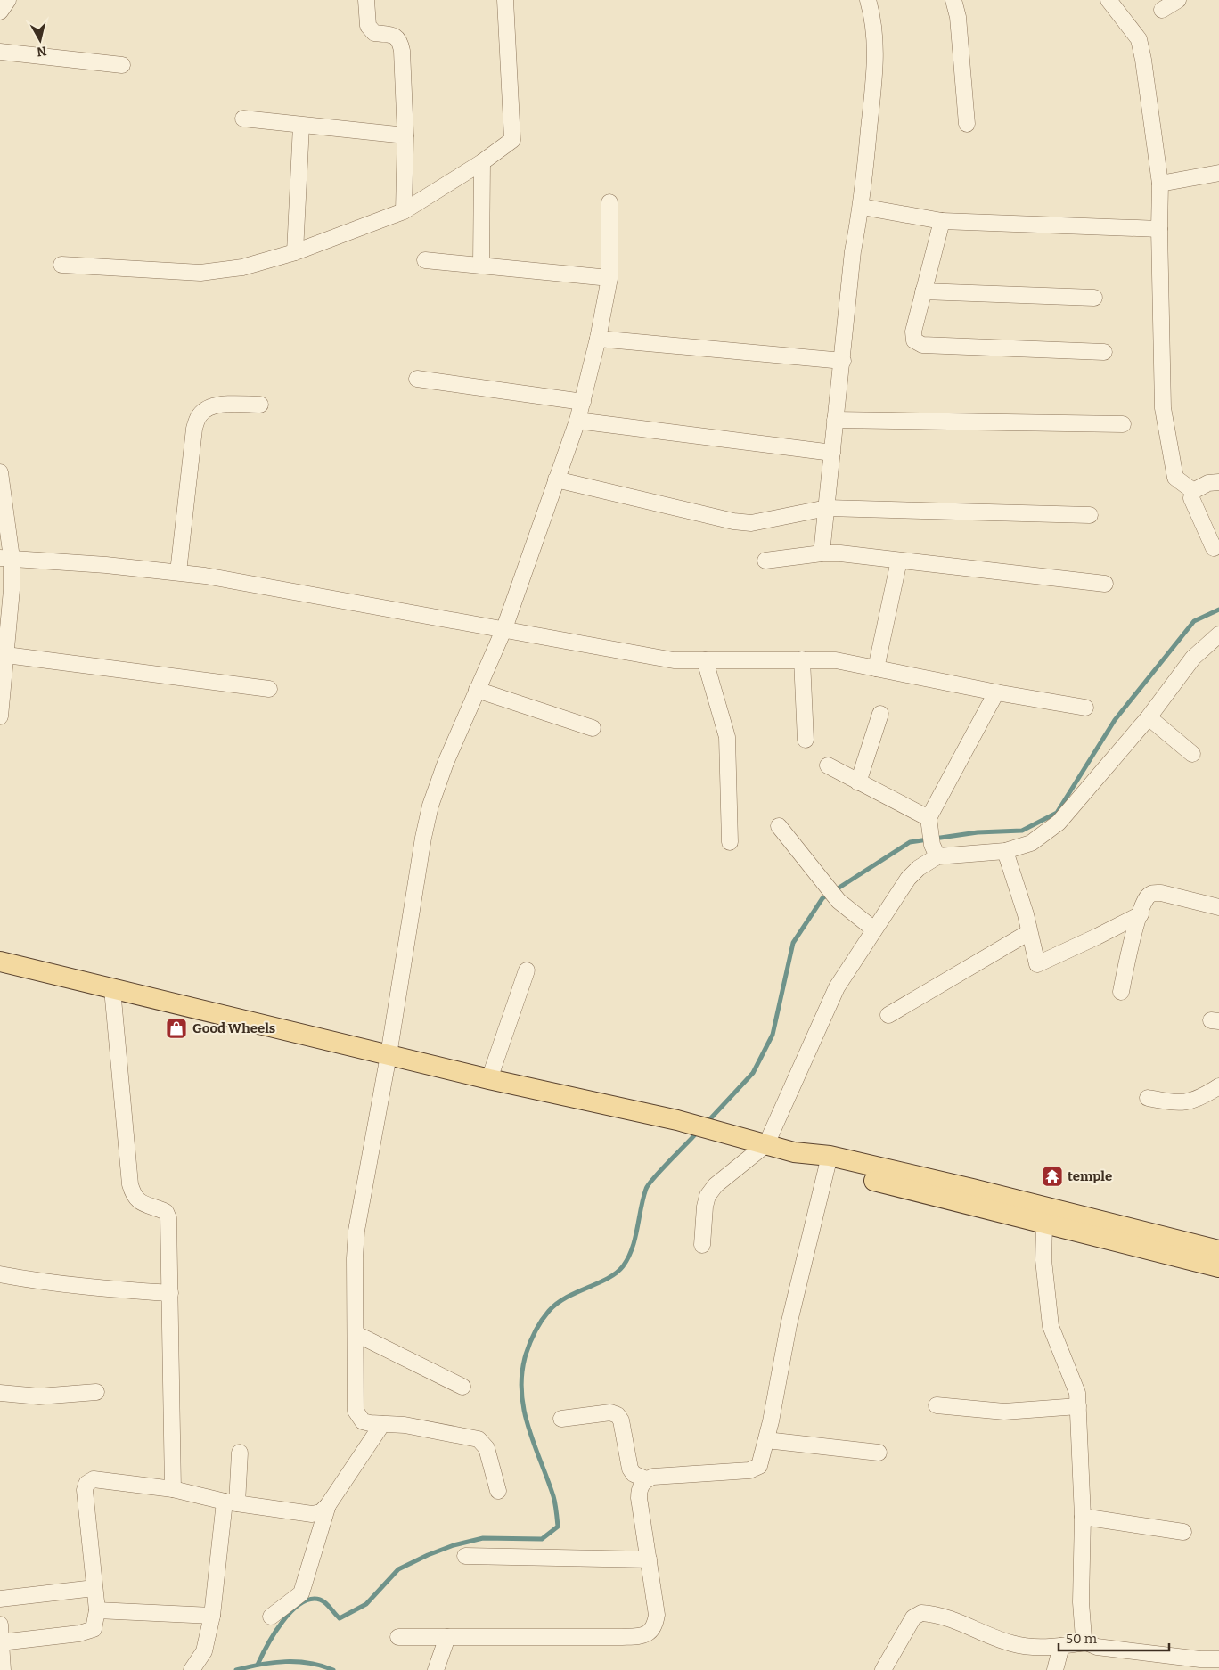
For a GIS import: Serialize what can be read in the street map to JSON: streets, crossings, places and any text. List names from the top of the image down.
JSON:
{
  "places": {
    "shop": ["Good Wheels"],
    "temple": ["temple"]
  },
  "scale_bar": "50 m",
  "north": "bottom"
}
